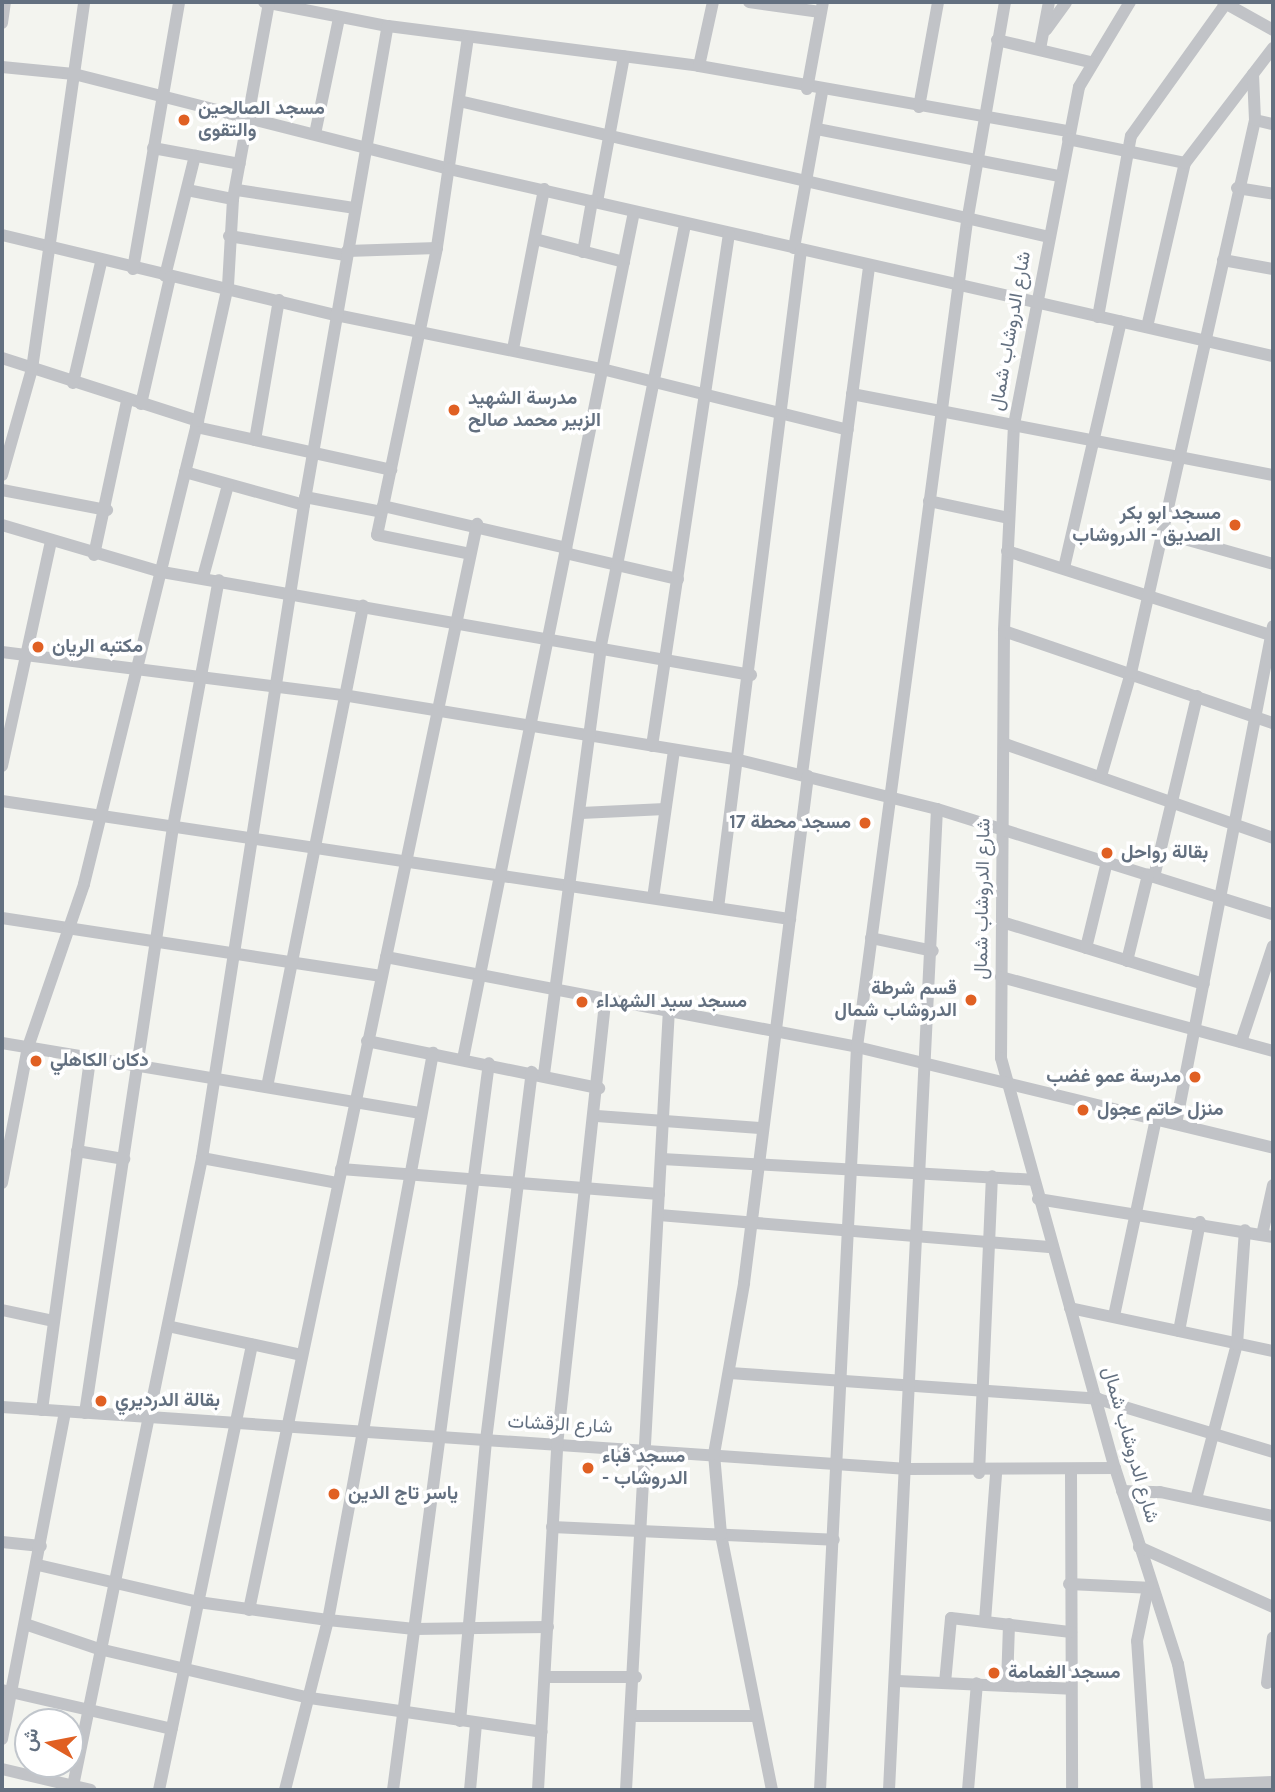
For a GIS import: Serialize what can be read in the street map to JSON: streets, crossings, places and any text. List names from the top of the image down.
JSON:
{
  "streets": {
    "street": ["شارع الدروشاب شمال", "شارع الرقشات"]
  },
  "crossings": [
    ["شارع الدروشاب شمال", "شارع الرقشات"]
  ],
  "places": [
    "مسجد الصالحين والتقوى",
    "مدرسة الشهيد الزبير محمد صالح",
    "مسجد ابو بكر الصديق - الدروشاب",
    "مكتبه الريان",
    "مسجد محطة 17",
    "بقالة رواحل",
    "قسم شرطة الدروشاب شمال",
    "مسجد سيد الشهداء",
    "دكان الكاهلي",
    "مدرسة عمو غضب",
    "منزل حاتم عجول",
    "بقالة الدرديري",
    "مسجد قباء - الدروشاب",
    "ياسر تاج الدين",
    "مسجد الغمامة"
  ],
  "north": "left"
}
